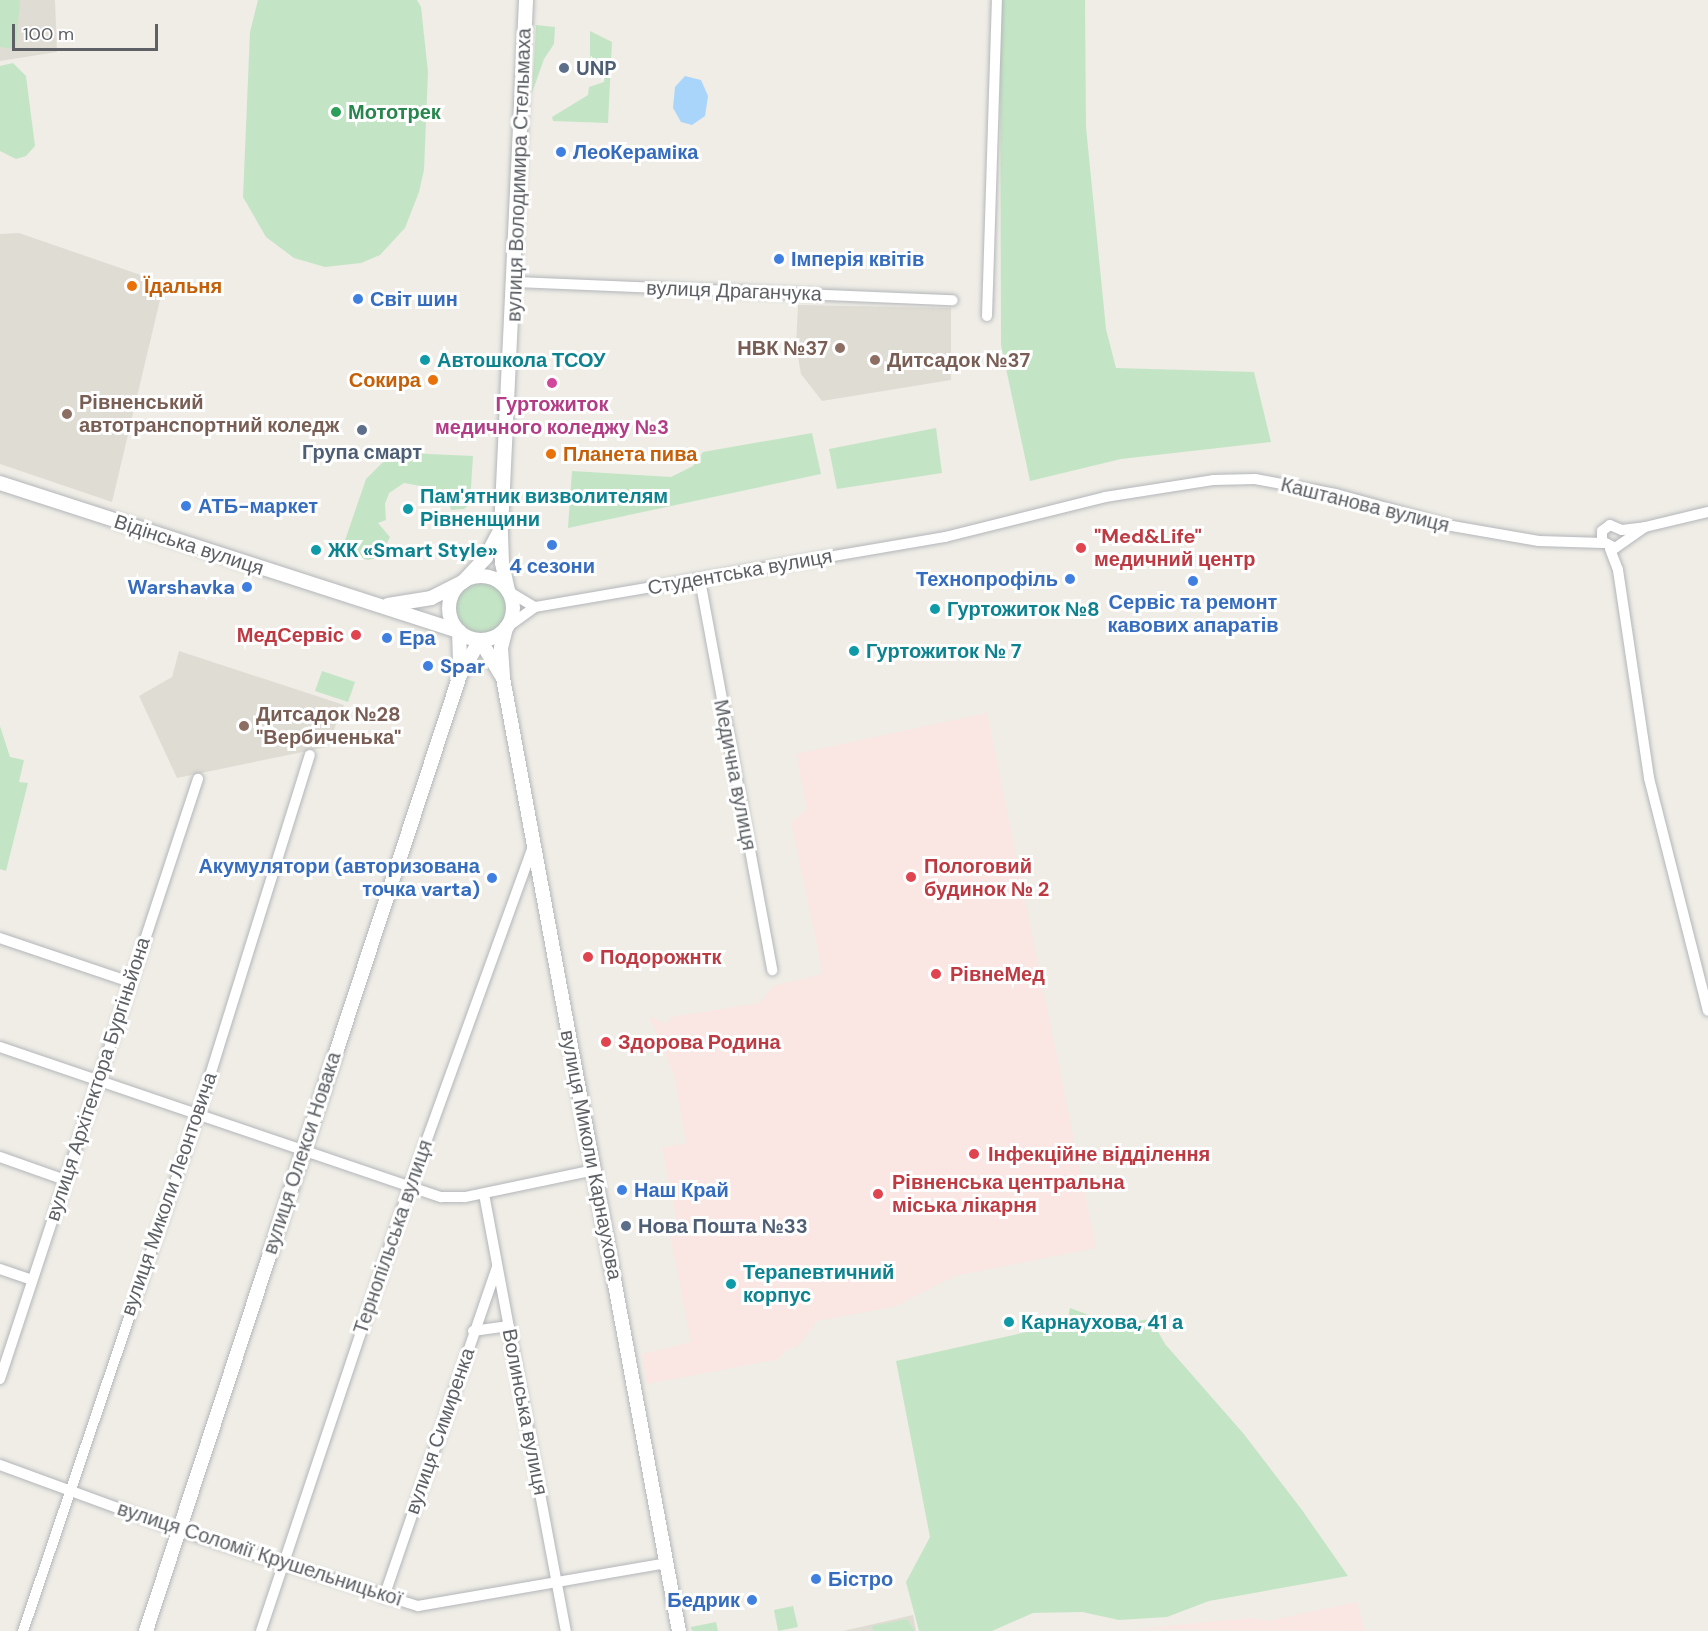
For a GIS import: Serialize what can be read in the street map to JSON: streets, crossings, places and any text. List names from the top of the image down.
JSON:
{
  "streets": {
    "main road": [
      "вулиця Володимира Стельмаха",
      "Відінська вулиця",
      "вулиця Олекси Новака",
      "вулиця Миколи Карнаухова"
    ],
    "street": [
      "вулиця Драганчука",
      "Каштанова вулиця",
      "Студентська вулиця",
      "Медична вулиця",
      "вулиця Архітектора Бургіньйона",
      "вулиця Миколи Леонтовича",
      "Тернопільська вулиця",
      "Волинська вулиця",
      "вулиця Симиренка",
      "вулиця Соломії Крушельницької"
    ]
  },
  "crossings": [
    ["вулиця Володимира Стельмаха", "вулиця Драганчука"],
    ["вулиця Володимира Стельмаха", "Відінська вулиця"],
    ["вулиця Володимира Стельмаха", "вулиця Олекси Новака"],
    ["вулиця Володимира Стельмаха", "вулиця Миколи Карнаухова"],
    ["Каштанова вулиця", "Студентська вулиця"],
    ["Відінська вулиця", "вулиця Олекси Новака"],
    ["Відінська вулиця", "вулиця Миколи Карнаухова"],
    ["Студентська вулиця", "Медична вулиця"],
    ["вулиця Олекси Новака", "вулиця Миколи Карнаухова"],
    ["вулиця Олекси Новака", "вулиця Соломії Крушельницької"],
    ["вулиця Миколи Карнаухова", "Тернопільська вулиця"],
    ["вулиця Миколи Карнаухова", "вулиця Соломії Крушельницької"],
    ["вулиця Миколи Леонтовича", "вулиця Соломії Крушельницької"],
    ["Тернопільська вулиця", "вулиця Соломії Крушельницької"],
    ["Волинська вулиця", "вулиця Симиренка"],
    ["Волинська вулиця", "вулиця Соломії Крушельницької"],
    ["вулиця Симиренка", "вулиця Соломії Крушельницької"]
  ],
  "places": [
    "UNP",
    "Мототрек",
    "ЛеоКерамiка",
    "Імперія квітів",
    "Їдальня",
    "Світ шин",
    "НВК №37",
    "Автошкола ТСОУ",
    "Дитсадок №37",
    "Сокира",
    "Гуртожиток медичного коледжу №3",
    "Рівненський автотранспортний коледж",
    "Група смарт",
    "Планета пива",
    "АТБ-маркет",
    "Пам'ятник визволителям Рівненщини",
    "4 сезони",
    "\"Med&Life\" медичний центр",
    "ЖК «Smart Style»",
    "Технопрофіль",
    "Сервіс та ремонт кавових апаратів",
    "Warshavka",
    "Гуртожиток №8",
    "МедСервіс",
    "Ера",
    "Гуртожиток № 7",
    "Spar",
    "Дитсадок №28 \"Вербиченька\"",
    "Пологовий будинок № 2",
    "Акумулятори (авторизована точка varta)",
    "Подорожнтк",
    "РівнеМед",
    "Здорова Родина",
    "Інфекційне відділення",
    "Наш Край",
    "Рівненська центральна міська лікарня",
    "Нова Пошта №33",
    "Терапевтичний корпус",
    "Карнаухова, 41 а",
    "Бістро",
    "Бедрик"
  ],
  "scale_bar": "100 m"
}
